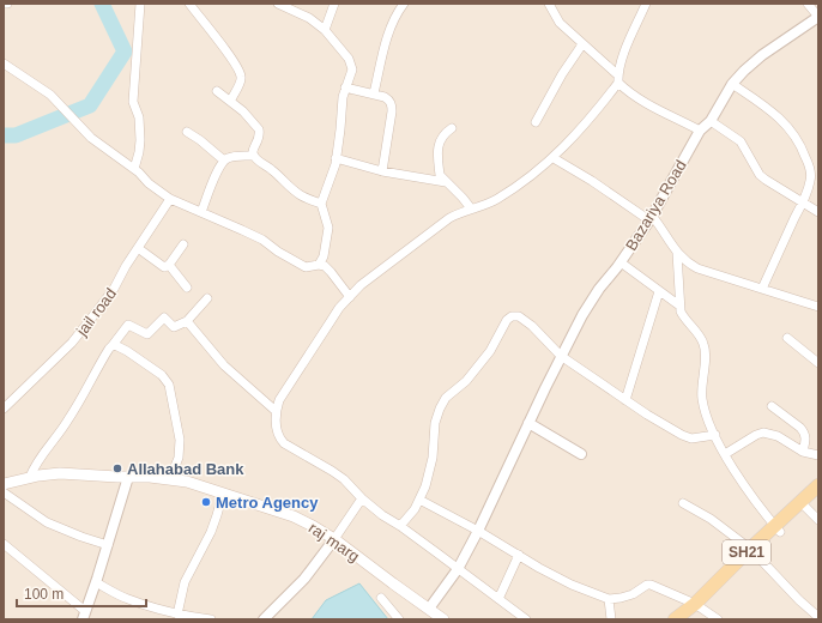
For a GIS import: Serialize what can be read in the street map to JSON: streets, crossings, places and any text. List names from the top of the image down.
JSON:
{
  "streets": {
    "main road": ["raj marg", "SH21"],
    "street": ["Bazariya Road", "jail road"]
  },
  "crossings": [
    ["Bazariya Road", "raj marg"]
  ],
  "places": ["Allahabad Bank", "Metro Agency"],
  "scale_bar": "100 m"
}
